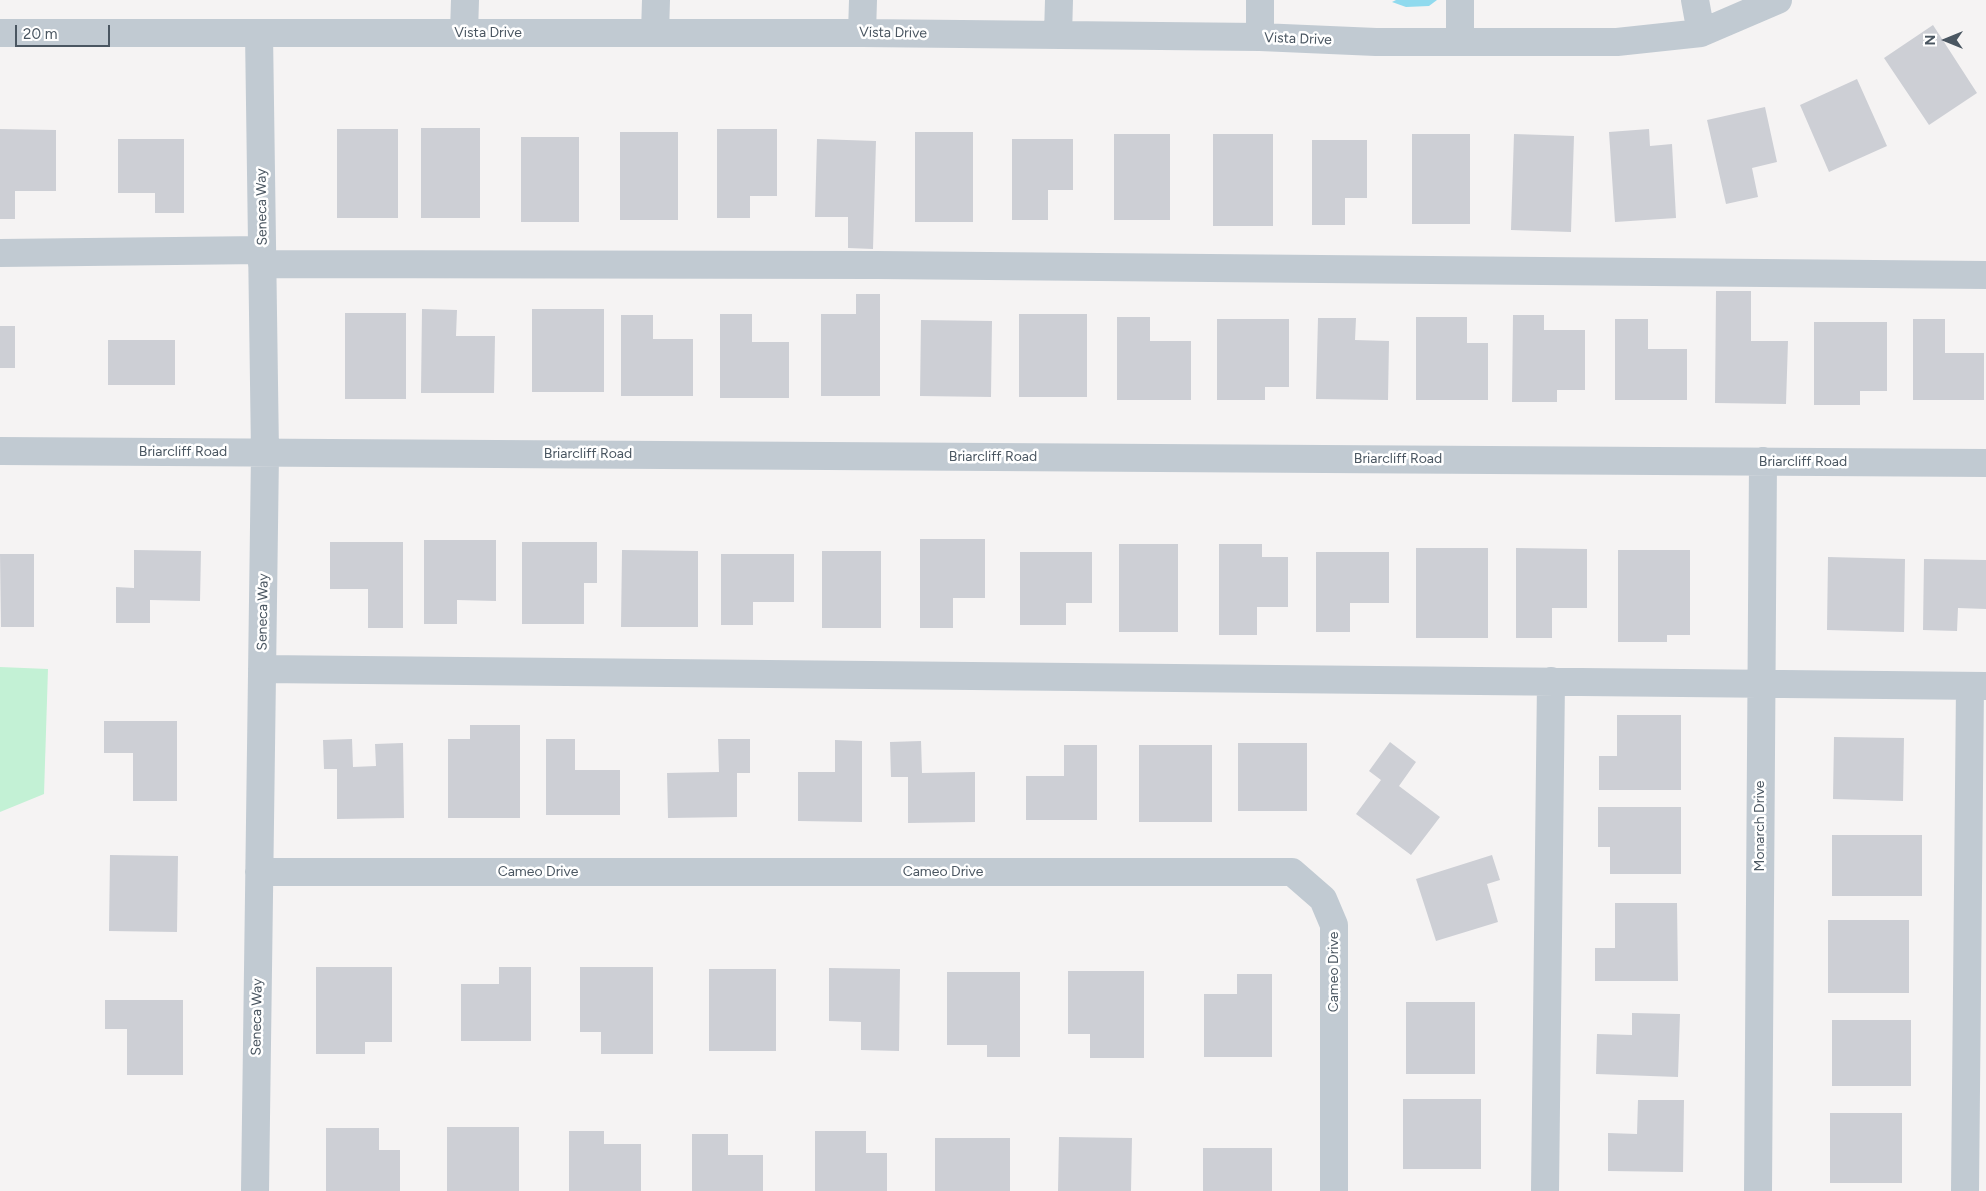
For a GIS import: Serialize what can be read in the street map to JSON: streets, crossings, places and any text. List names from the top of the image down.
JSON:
{
  "streets": {
    "street": [
      "Vista Drive",
      "Seneca Way",
      "Briarcliff Road",
      "Monarch Drive",
      "Cameo Drive"
    ]
  },
  "crossings": [
    ["Vista Drive", "Seneca Way"],
    ["Seneca Way", "Briarcliff Road"],
    ["Seneca Way", "Cameo Drive"],
    ["Briarcliff Road", "Monarch Drive"]
  ],
  "scale_bar": "20 m",
  "north": "left"
}
